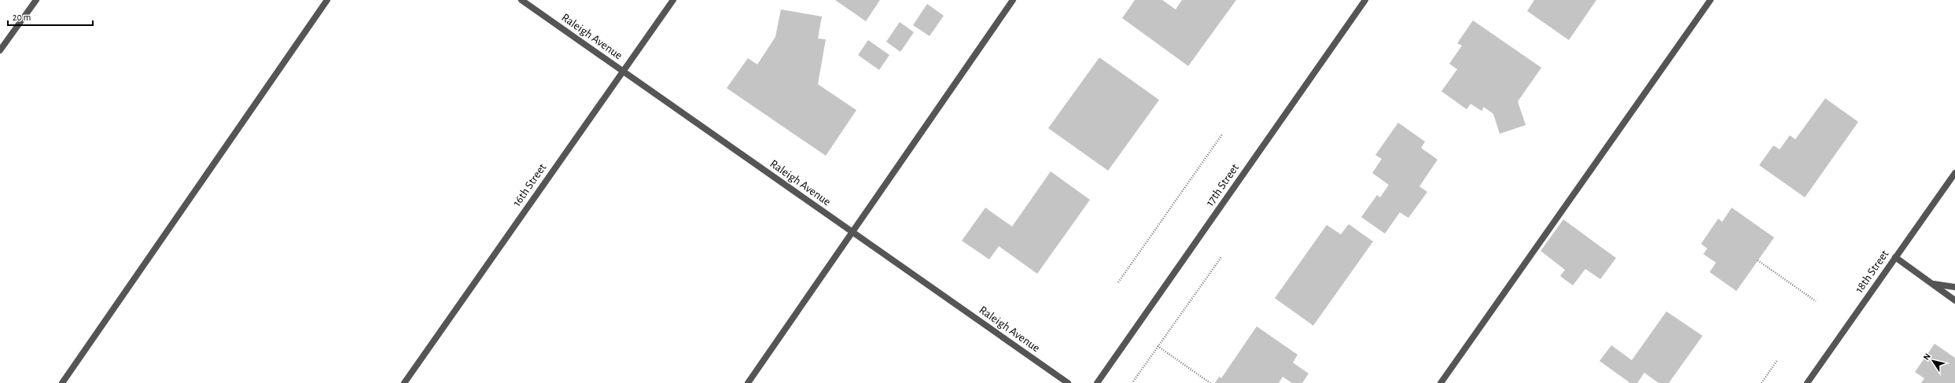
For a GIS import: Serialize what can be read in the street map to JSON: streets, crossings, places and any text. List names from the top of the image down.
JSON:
{
  "streets": {
    "street": [
      "Raleigh Avenue",
      "16th Street",
      "17th Street",
      "18th Street"
    ]
  },
  "crossings": [
    ["Raleigh Avenue", "16th Street"]
  ],
  "scale_bar": "20 m",
  "north": "top left"
}
